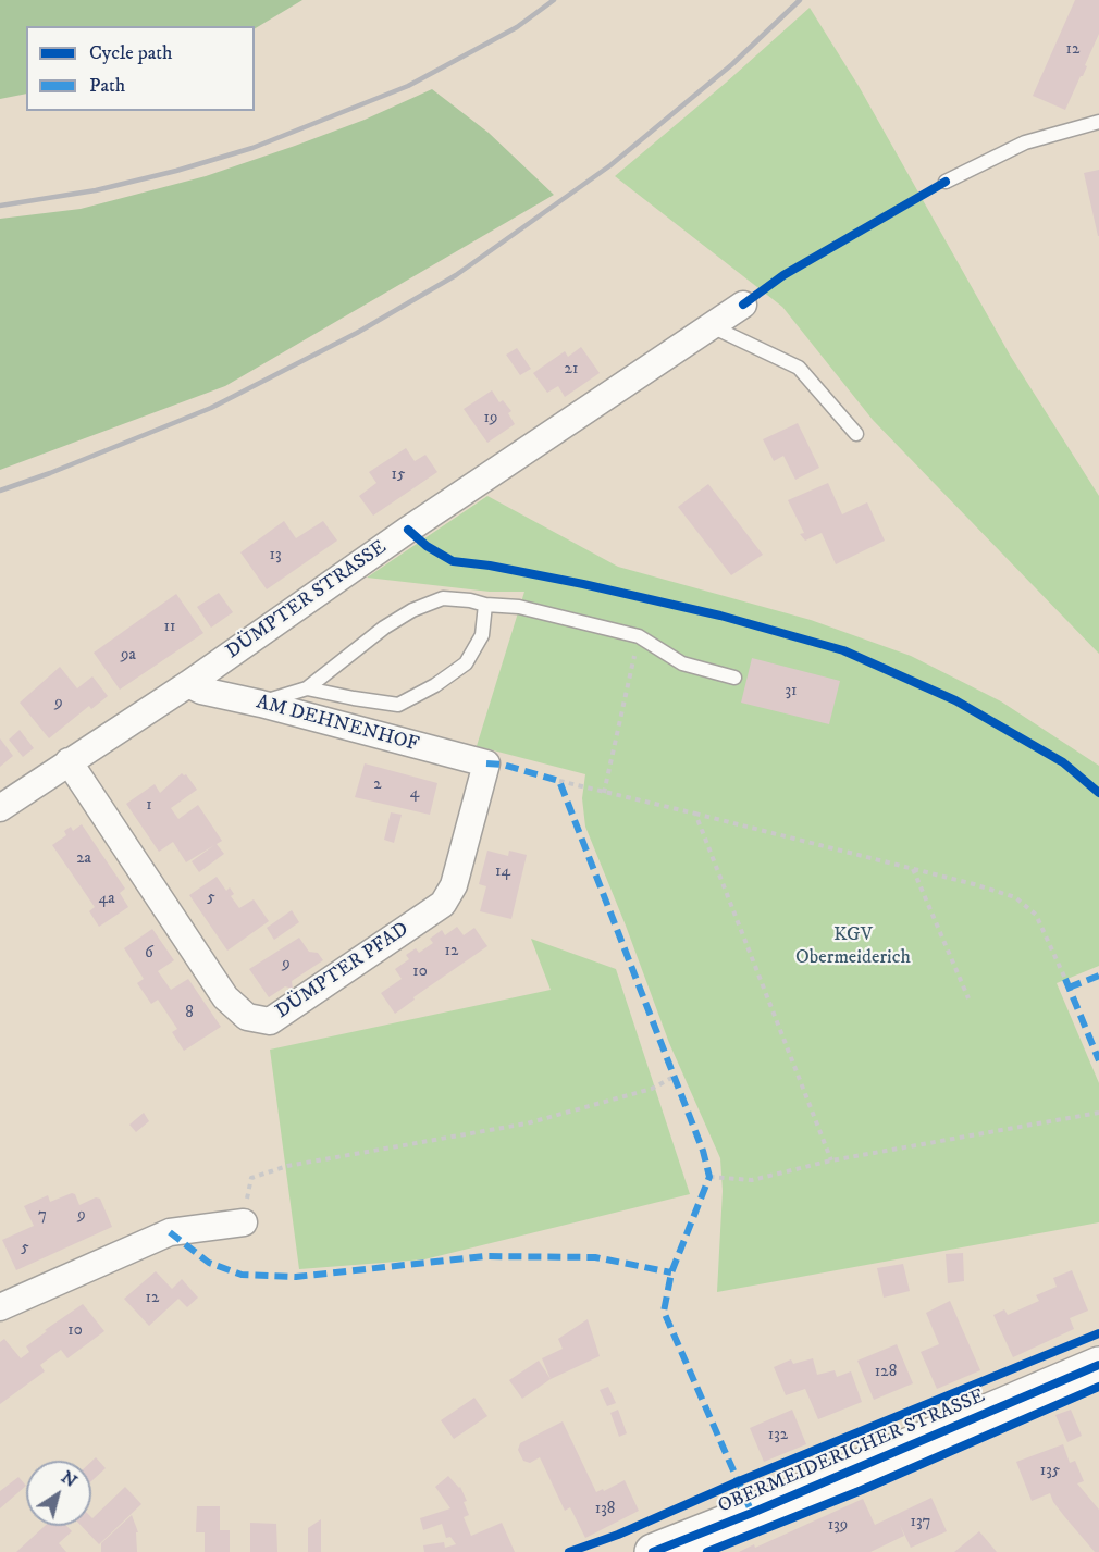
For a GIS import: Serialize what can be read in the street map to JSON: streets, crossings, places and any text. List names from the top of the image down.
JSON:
{
  "streets": {
    "main road": ["OBERMEIDERICHER STRASSE"],
    "street": ["DÜMPTER STRASSE", "AM DEHNENHOF", "DÜMPTER PFAD"]
  },
  "crossings": [
    ["DÜMPTER STRASSE", "AM DEHNENHOF"],
    ["DÜMPTER STRASSE", "DÜMPTER PFAD"],
    ["AM DEHNENHOF", "DÜMPTER PFAD"]
  ],
  "parks": ["KGV Obermeiderich"],
  "house_numbers": [
    "12",
    "21",
    "19",
    "15",
    "13",
    "11",
    "9a",
    "31",
    "9",
    "2",
    "4",
    "1",
    "2a",
    "14",
    "5",
    "4a",
    "12",
    "6",
    "9",
    "10",
    "8",
    "7",
    "9",
    "5",
    "12",
    "10",
    "128",
    "132",
    "135",
    "138",
    "137",
    "139"
  ],
  "legend": ["Cycle path", "Path"],
  "north": "top right"
}
